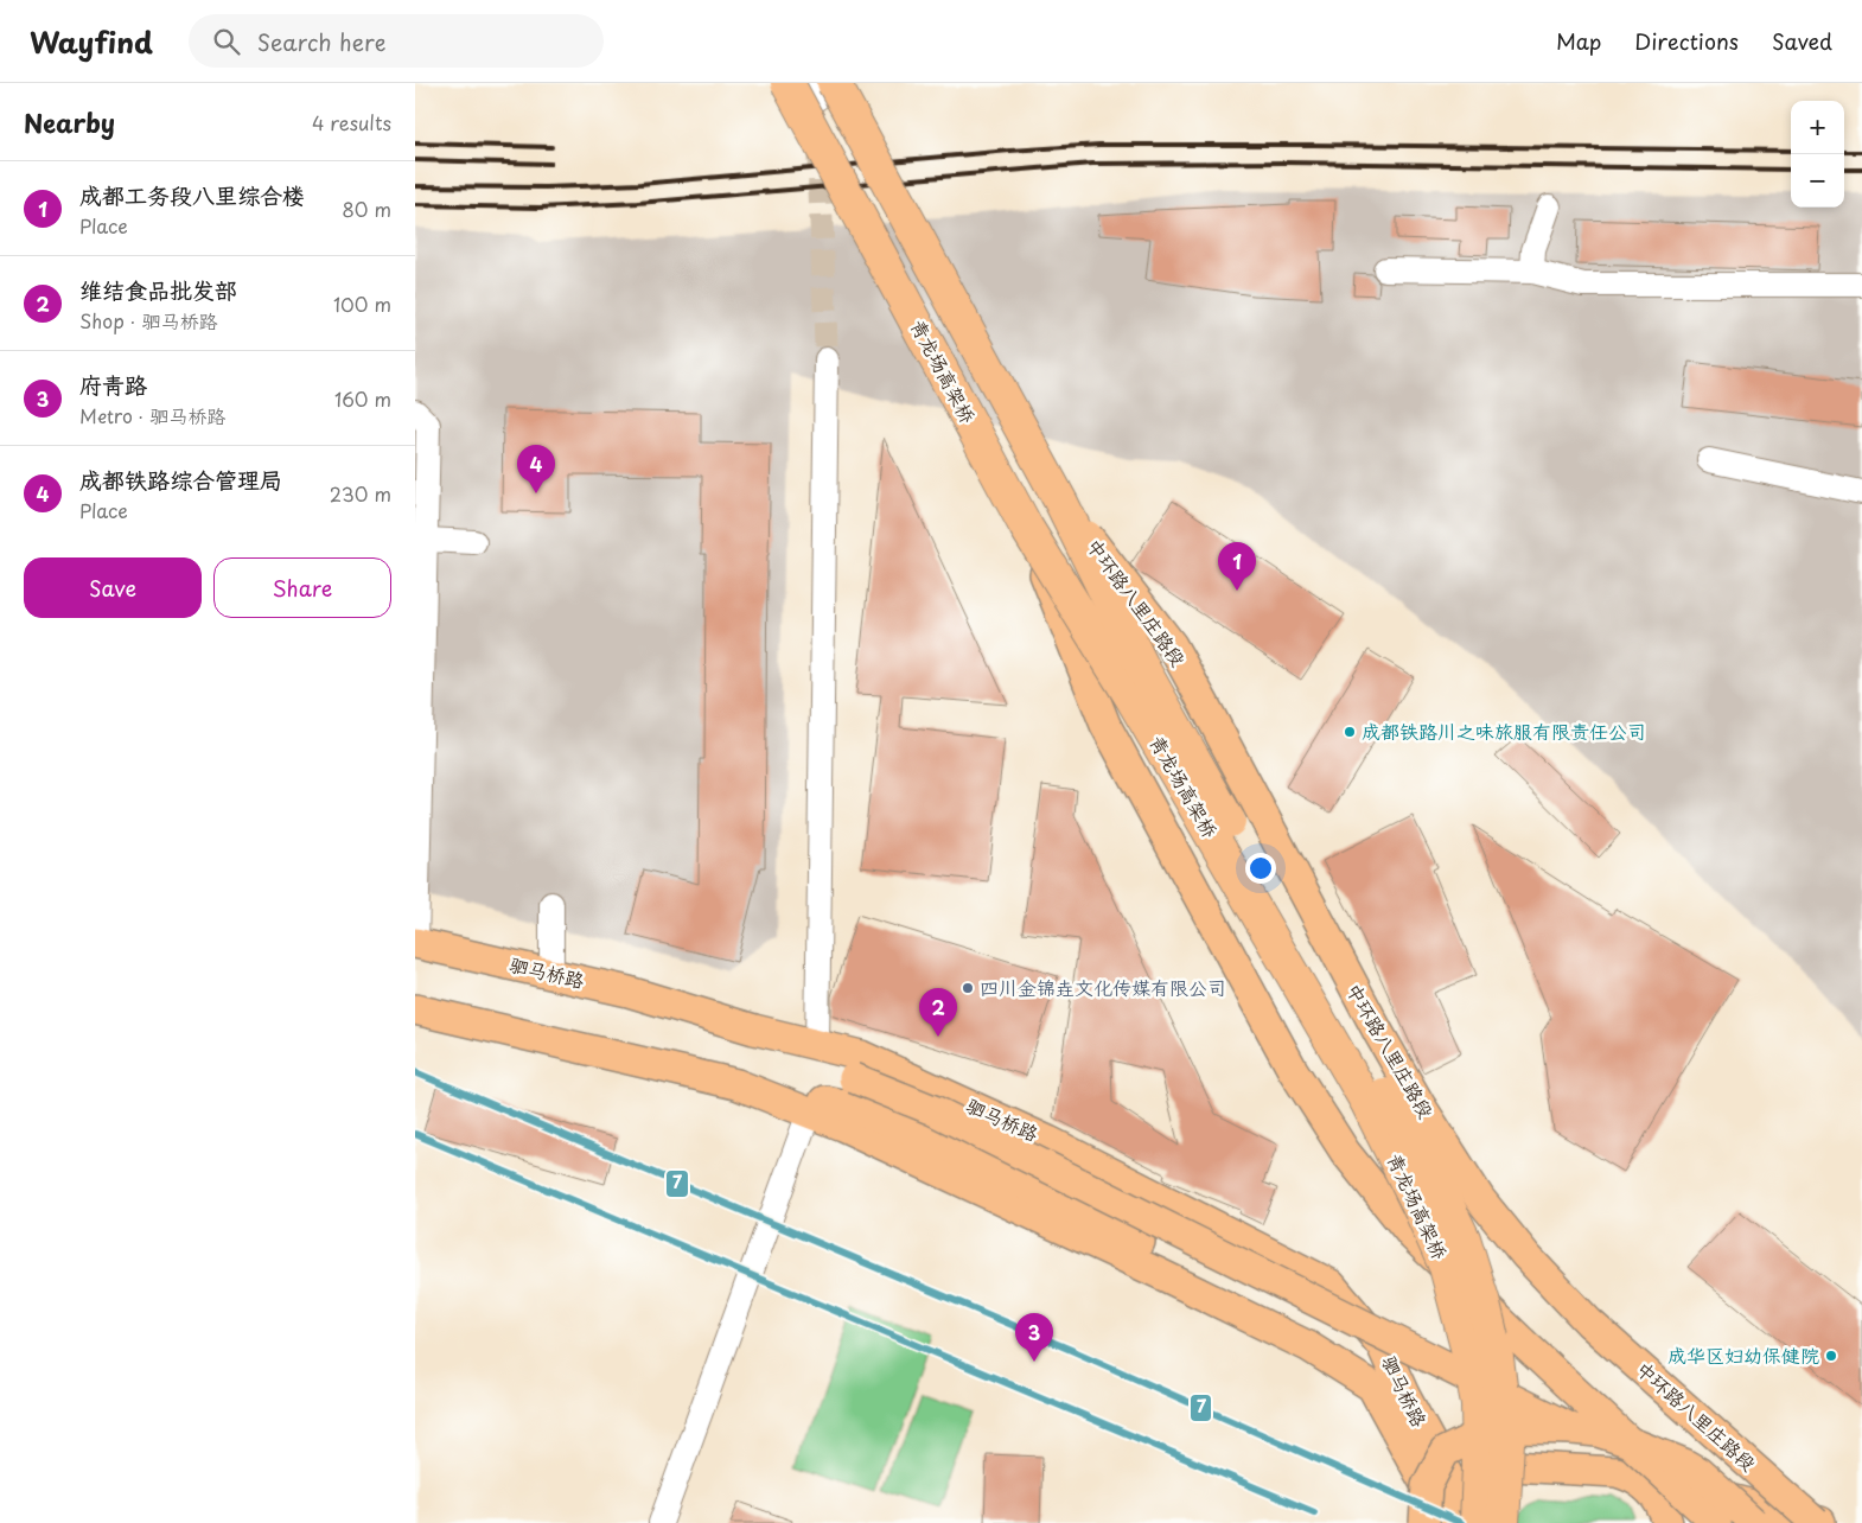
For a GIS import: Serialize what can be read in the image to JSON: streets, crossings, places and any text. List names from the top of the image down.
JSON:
{
  "streets": {
    "highway": ["青龙场高架桥"],
    "main road": ["中环路八里庄路段", "驷马桥路"]
  },
  "crossings": [
    ["青龙场高架桥", "中环路八里庄路段"]
  ],
  "places": ["成都铁路川之味旅服有限责任公司", "四川金锦垚文化传媒有限公司", "成华区妇幼保健院"],
  "lines": ["transit line 7"],
  "page": {
    "header": "Wayfind",
    "search": "Search here",
    "nav": ["Map", "Directions", "Saved"],
    "heading": ["Nearby", "4 results"],
    "map_buttons": ["+", "−"],
    "list": [
      {
        "mark": "1",
        "name": "成都工务段八里综合楼",
        "note": "Place",
        "value": "80 m"
      },
      {
        "mark": "2",
        "name": "维结食品批发部",
        "note": "Shop · 驷马桥路",
        "value": "100 m"
      },
      {
        "mark": "3",
        "name": "府青路",
        "note": "Metro · 驷马桥路",
        "value": "160 m"
      },
      {
        "mark": "4",
        "name": "成都铁路综合管理局",
        "note": "Place",
        "value": "230 m"
      }
    ],
    "pins": [
      "4",
      "1",
      "2",
      "3"
    ],
    "buttons": ["Save", "Share"]
  }
}
